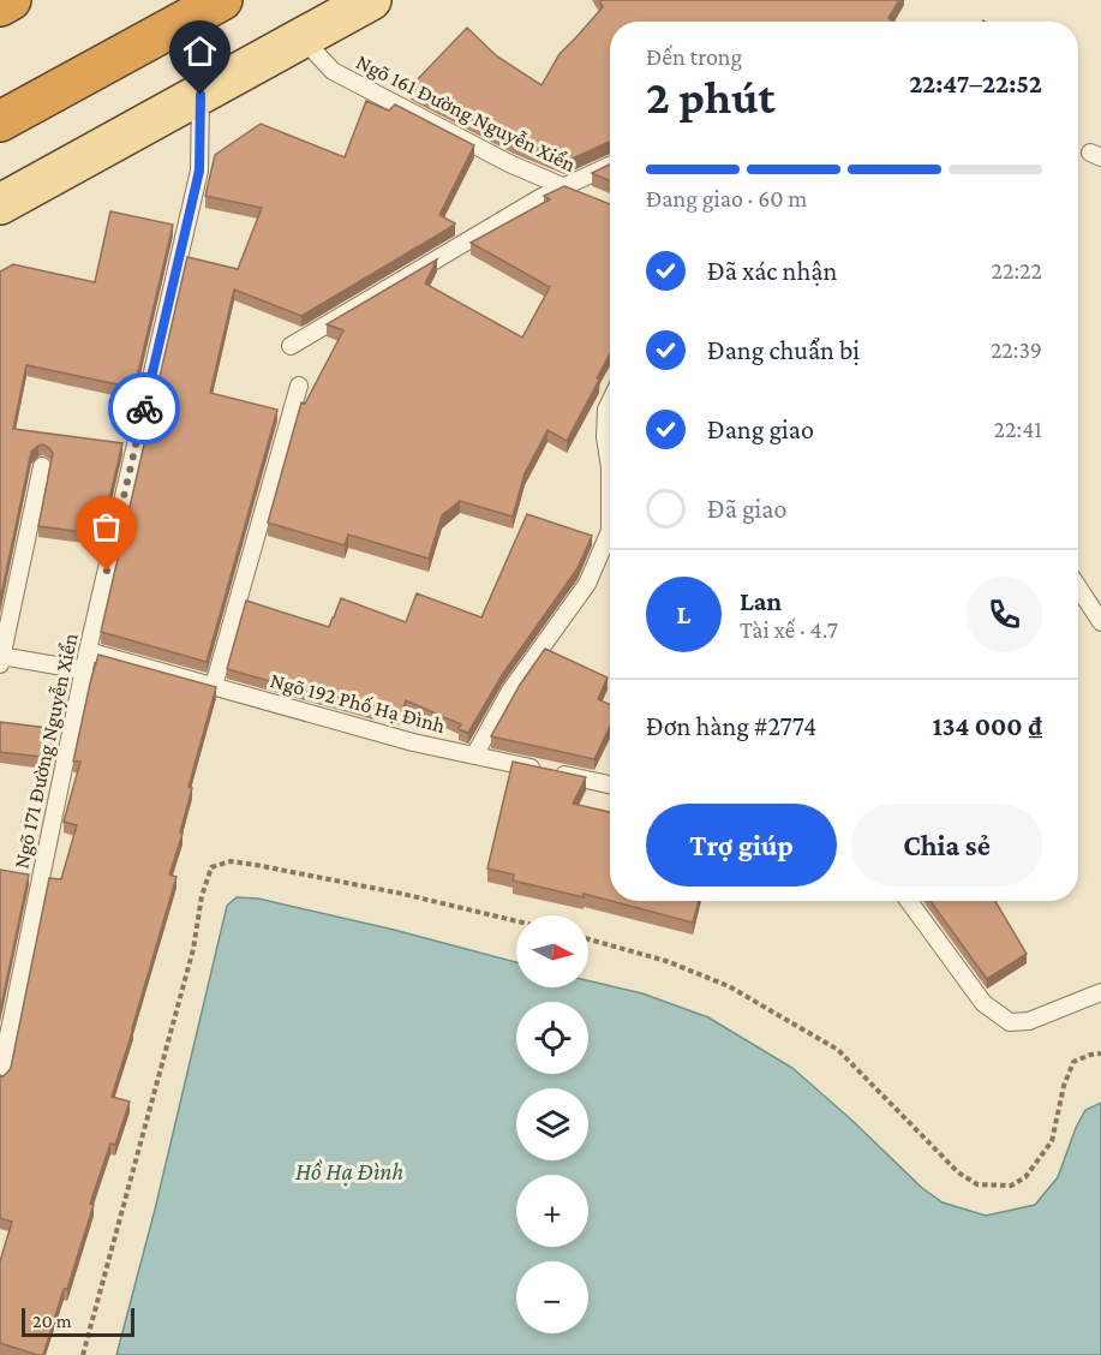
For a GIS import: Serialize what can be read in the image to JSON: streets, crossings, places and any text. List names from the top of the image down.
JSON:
{
  "streets": {
    "lane": ["Ngõ 161 Đường Nguyễn Xiển", "Ngõ 192 Phố Hạ Đình", "Ngõ 171 Đường Nguyễn Xiển"]
  },
  "crossings": [
    ["Ngõ 192 Phố Hạ Đình", "Ngõ 171 Đường Nguyễn Xiển"]
  ],
  "water": ["Hồ Hạ Đình"],
  "scale_bar": "20 m",
  "north": "right",
  "page": {
    "heading": ["2 phút", "Đến trong", "22:47–22:52"],
    "panel": [
      "Lan",
      "Tài xế · 4.7",
      "Đơn hàng #2774",
      "134 000 ₫"
    ],
    "bar": "Đang giao · 60 m",
    "list": [
      ["Đã xác nhận", "22:22"],
      ["Đang chuẩn bị", "22:39"],
      ["Đang giao", "22:41"],
      "Đã giao"
    ],
    "round": "L",
    "buttons": ["Trợ giúp", "Chia sẻ"],
    "map_buttons": ["+", "−"],
    "scale": "20 m"
  }
}
